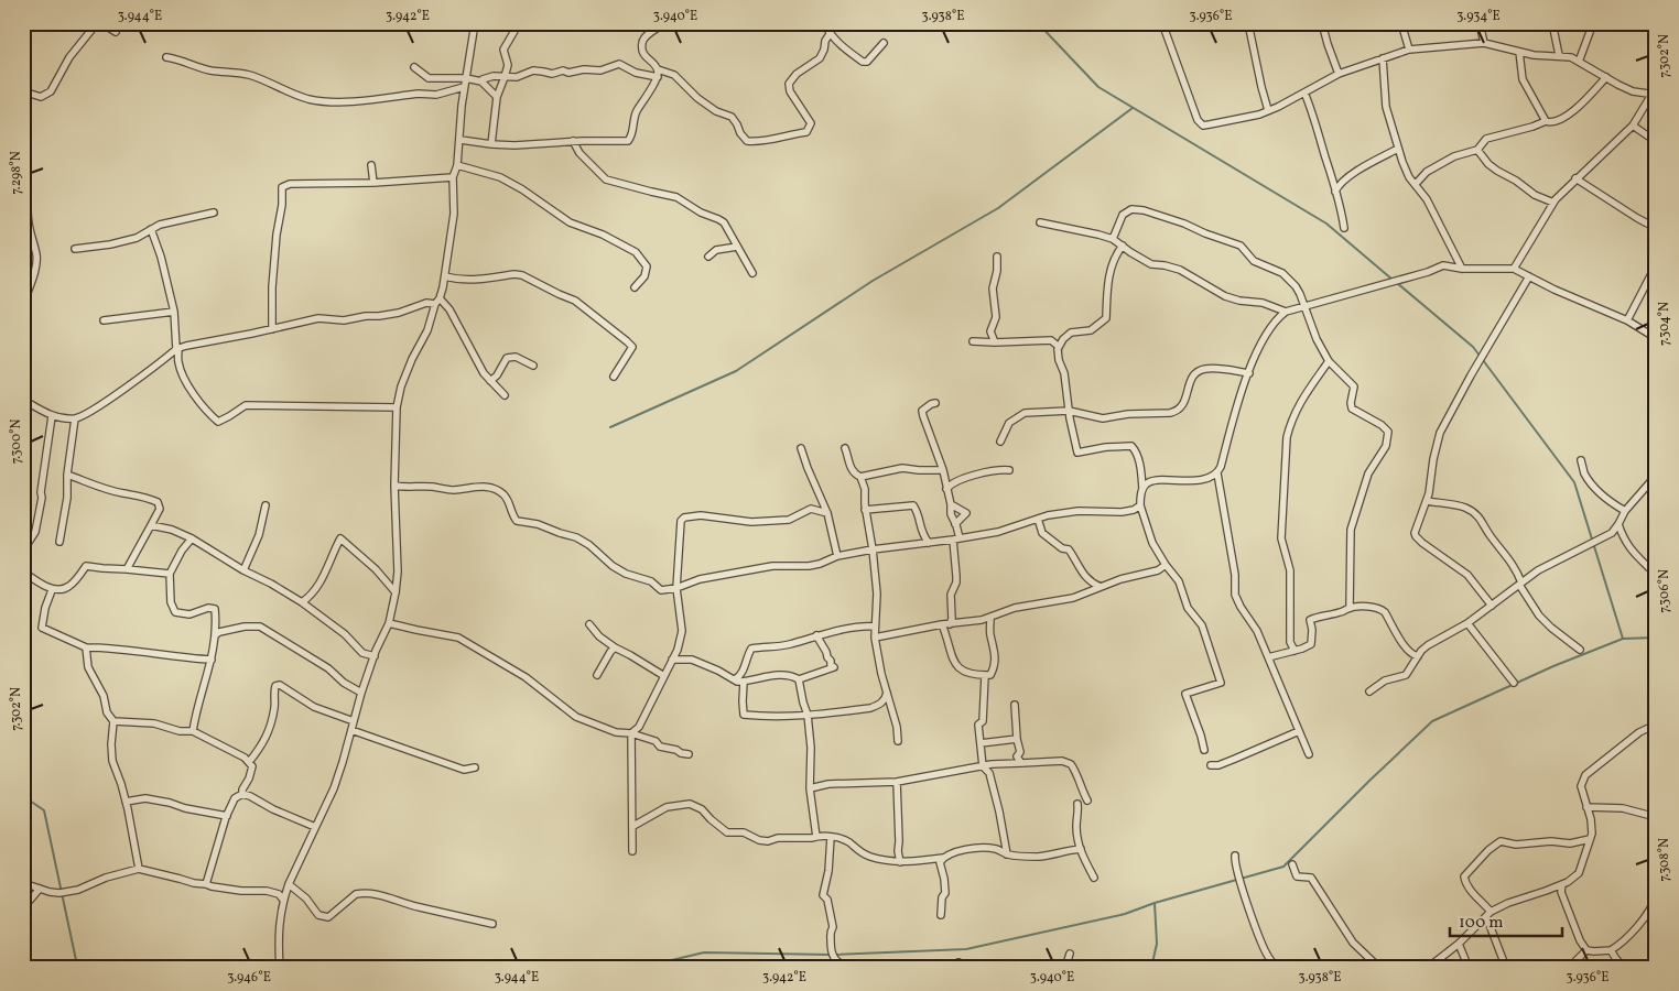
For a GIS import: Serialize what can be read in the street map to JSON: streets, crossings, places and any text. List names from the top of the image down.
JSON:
{
  "scale_bar": "100 m",
  "coordinates": [
    "3.944°E",
    "3.942°E",
    "3.940°E",
    "3.938°E",
    "3.936°E",
    "3.934°E",
    "7.302°N",
    "7.298°N",
    "7.304°N",
    "7.300°N",
    "7.306°N",
    "7.308°N",
    "3.946°E"
  ]
}
